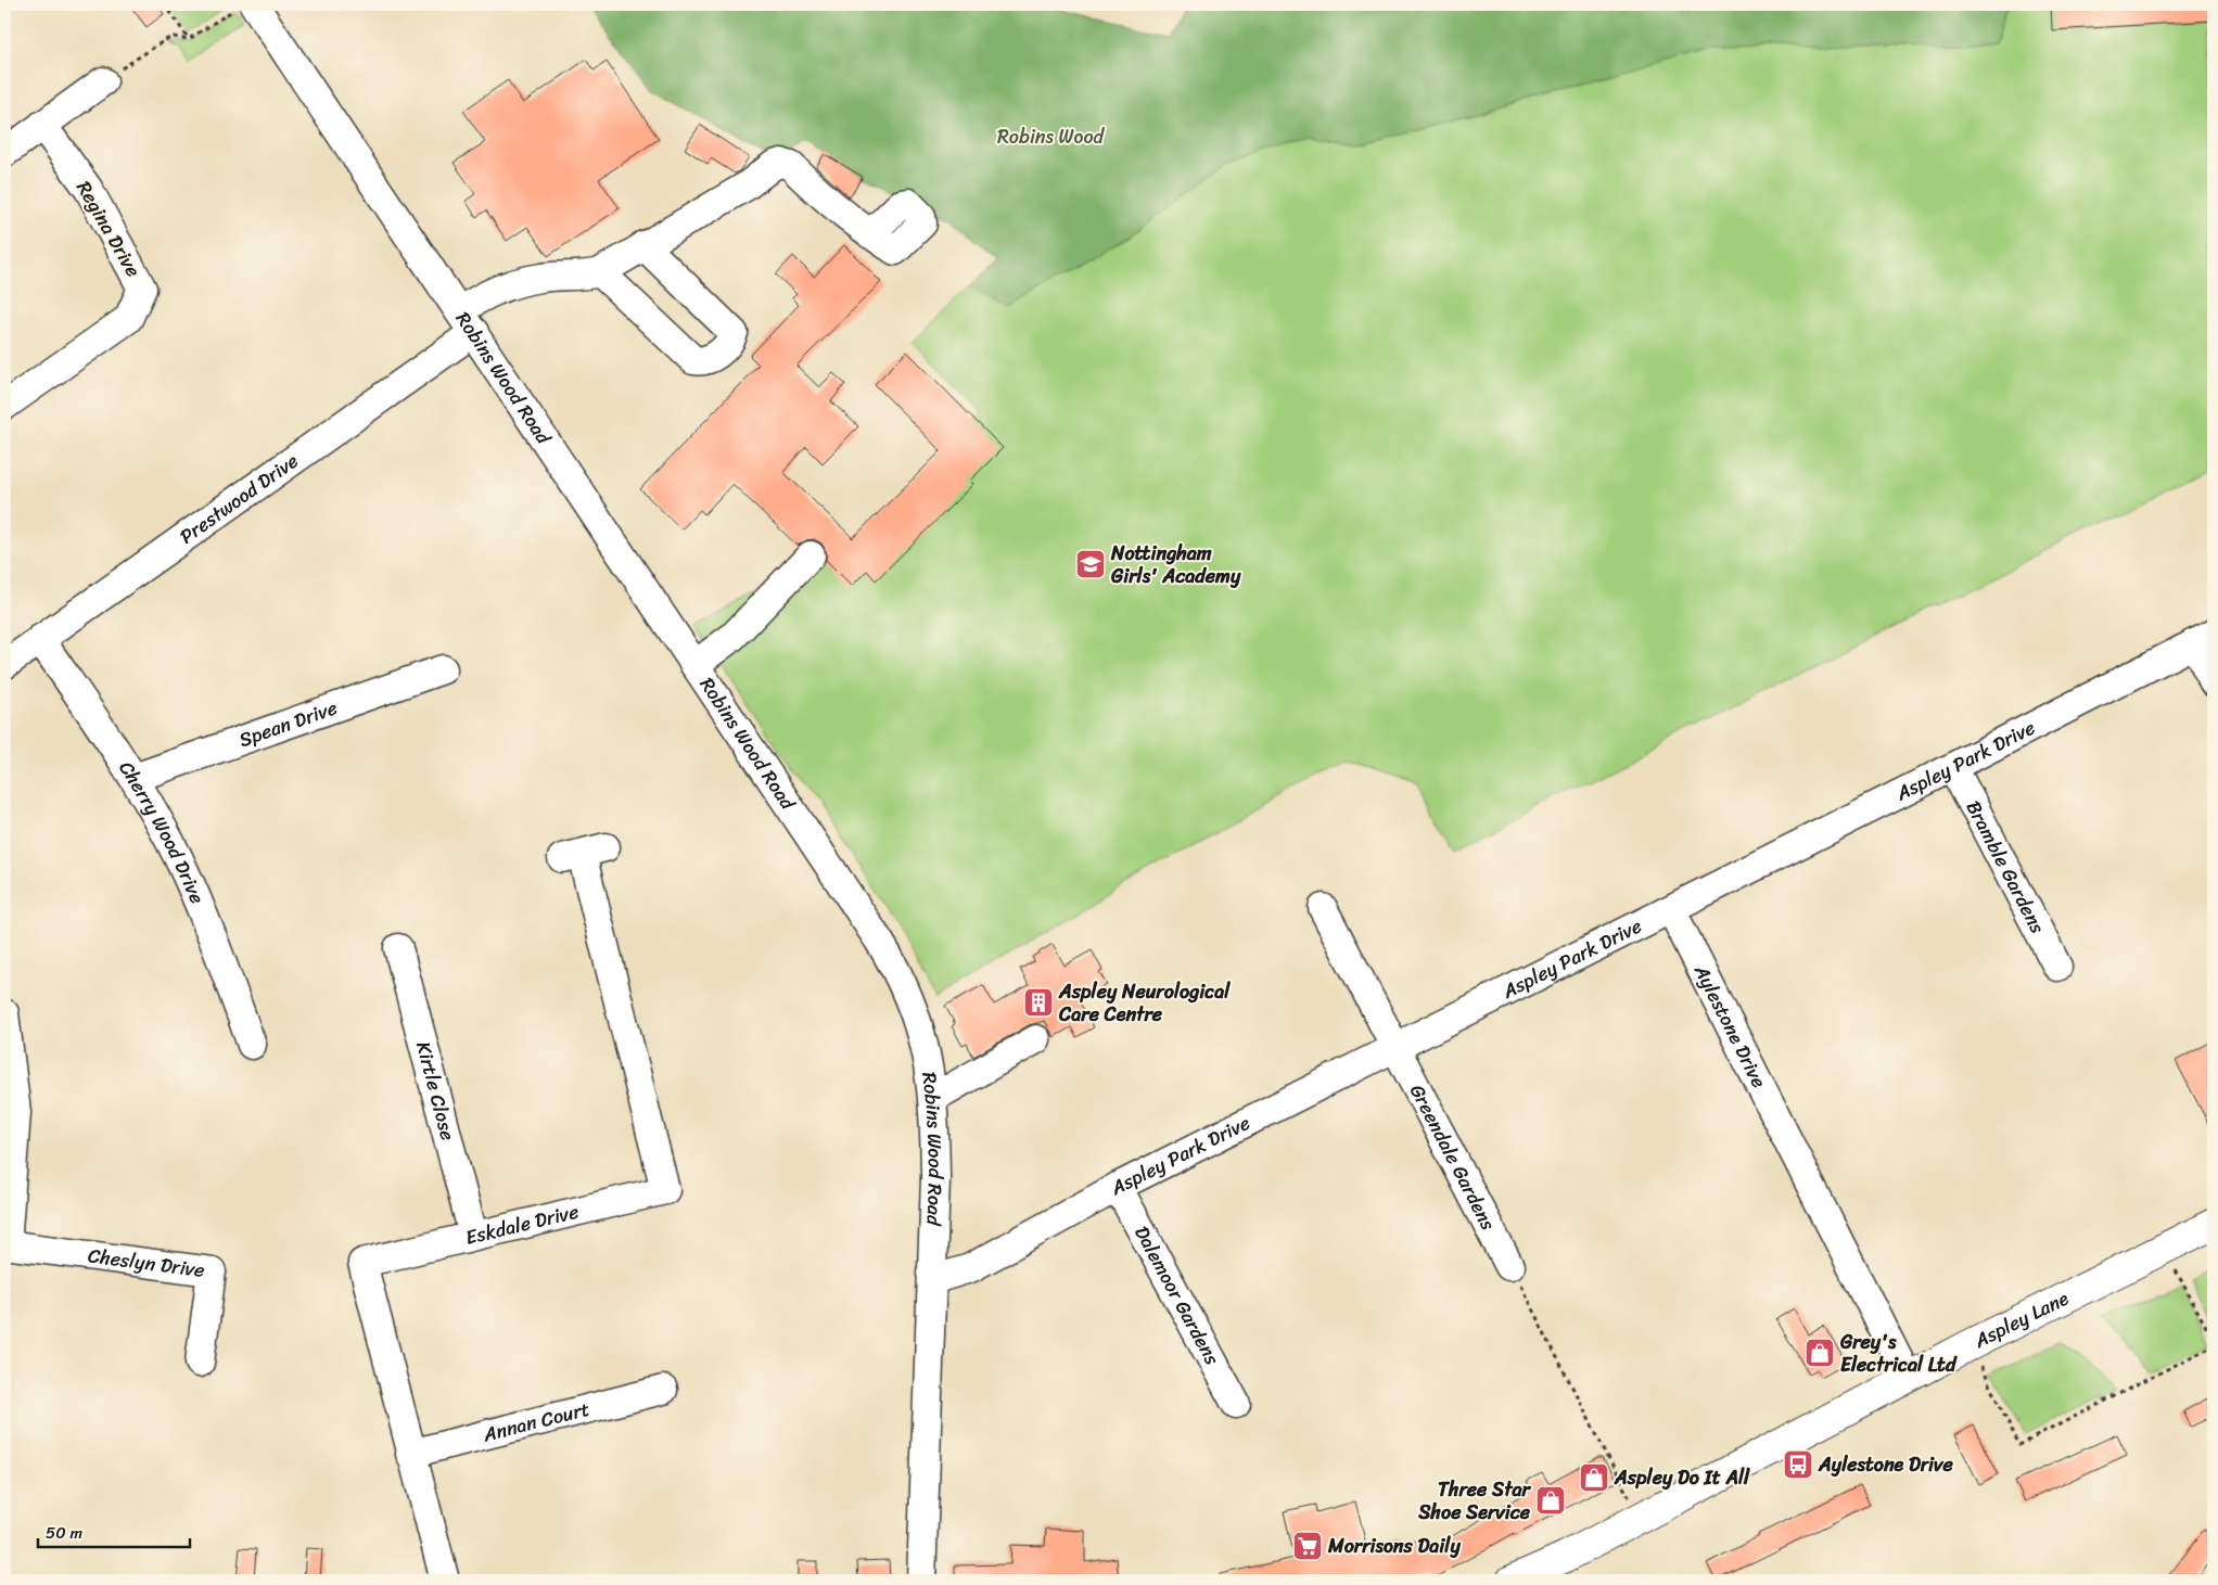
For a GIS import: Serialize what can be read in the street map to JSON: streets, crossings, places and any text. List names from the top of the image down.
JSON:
{
  "streets": {
    "main road": ["Aspley Lane"],
    "street": [
      "Regina Drive",
      "Robins Wood Road",
      "Prestwood Drive",
      "Spean Drive",
      "Aspley Park Drive",
      "Cherry Wood Drive",
      "Bramble Gardens",
      "Aylestone Drive",
      "Kirtle Close",
      "Greendale Gardens",
      "Eskdale Drive",
      "Cheslyn Drive",
      "Dalemoor Gardens",
      "Annan Court"
    ]
  },
  "crossings": [
    ["Robins Wood Road", "Prestwood Drive"],
    ["Robins Wood Road", "Aspley Park Drive"],
    ["Prestwood Drive", "Cherry Wood Drive"],
    ["Spean Drive", "Cherry Wood Drive"],
    ["Aspley Park Drive", "Bramble Gardens"],
    ["Aspley Park Drive", "Aylestone Drive"],
    ["Aspley Park Drive", "Greendale Gardens"],
    ["Aspley Park Drive", "Dalemoor Gardens"],
    ["Aylestone Drive", "Aspley Lane"],
    ["Kirtle Close", "Eskdale Drive"],
    ["Eskdale Drive", "Annan Court"]
  ],
  "parks": ["Robins Wood"],
  "places": {
    "school or university": ["Nottingham Girls' Academy"],
    "building": ["Aspley Neurological Care Centre"],
    "shop": ["Grey's Electrical Ltd", "Aspley Do It All", "Three Star Shoe Service"],
    "bus stop": ["Aylestone Drive"],
    "supermarket": ["Morrisons Daily"]
  },
  "scale_bar": "50 m"
}
